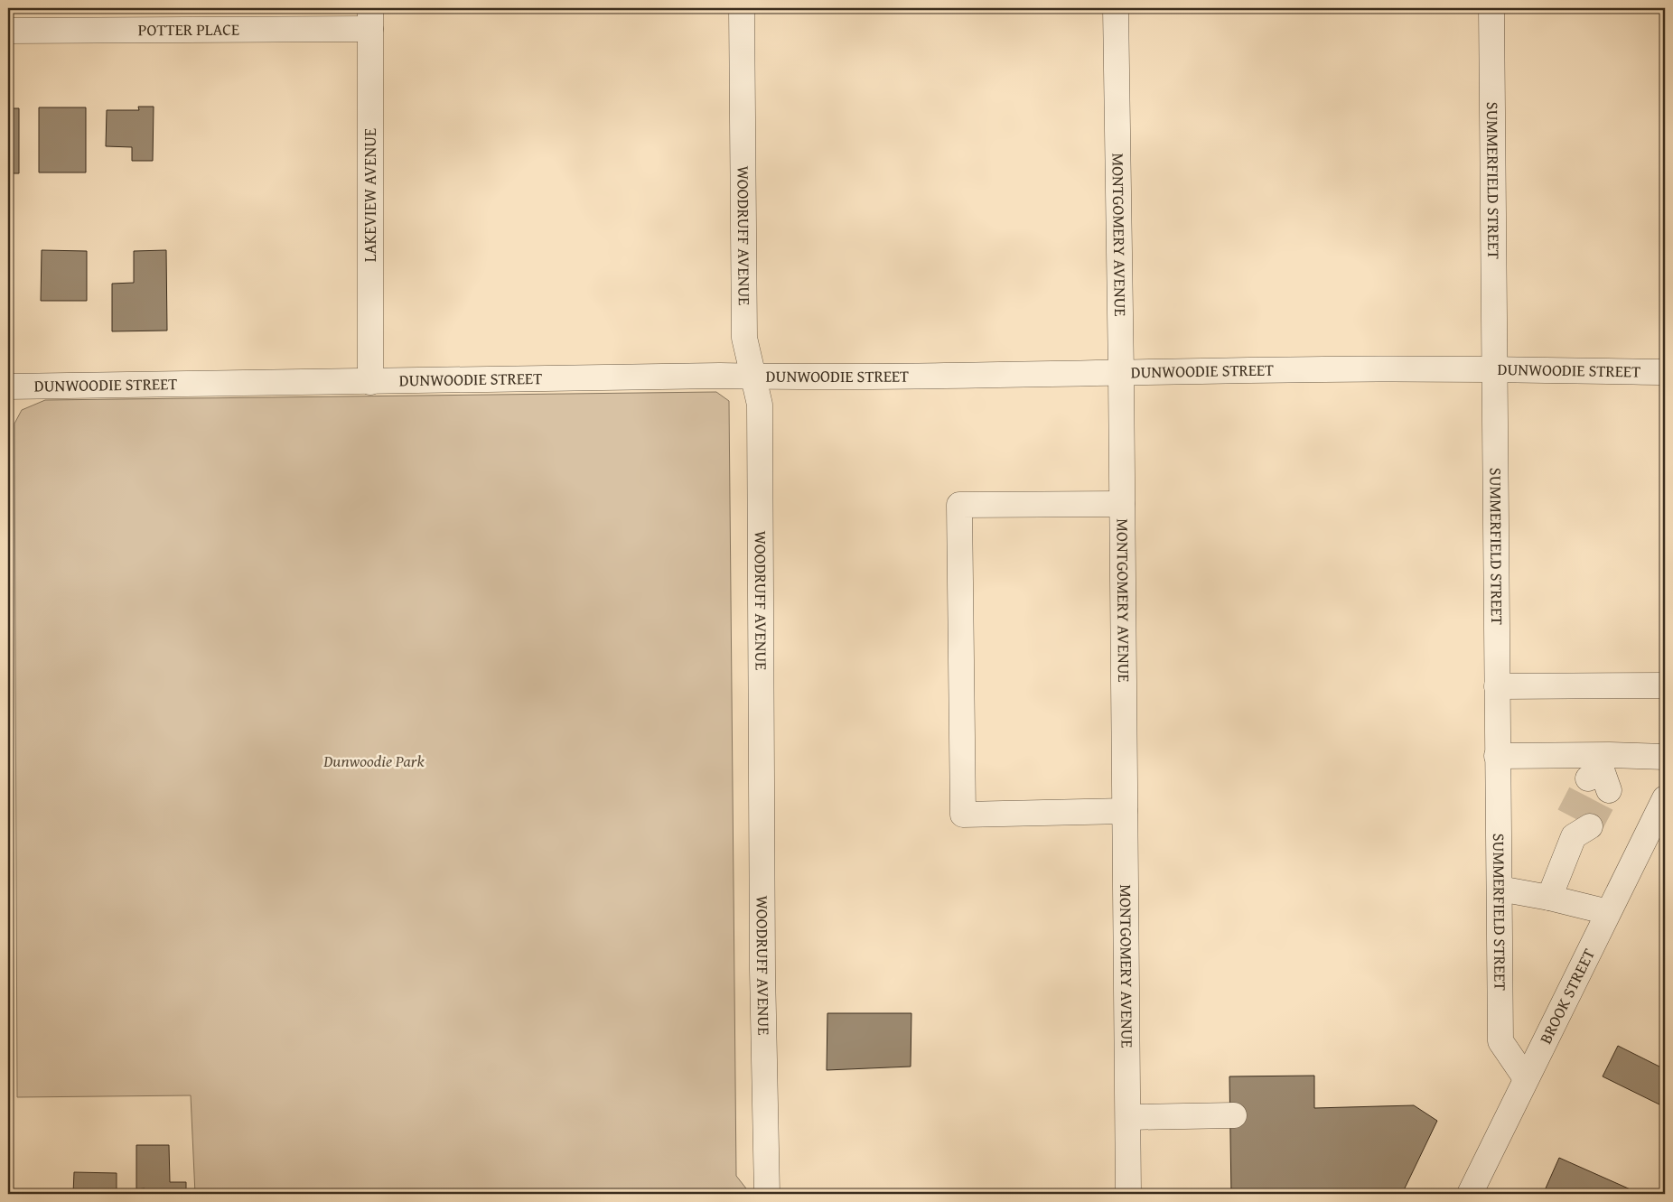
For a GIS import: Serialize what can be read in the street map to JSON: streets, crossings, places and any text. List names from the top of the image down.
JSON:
{
  "streets": {
    "street": [
      "POTTER PLACE",
      "SUMMERFIELD STREET",
      "LAKEVIEW AVENUE",
      "MONTGOMERY AVENUE",
      "WOODRUFF AVENUE",
      "DUNWOODIE STREET",
      "BROOK STREET"
    ]
  },
  "crossings": [
    ["POTTER PLACE", "LAKEVIEW AVENUE"],
    ["SUMMERFIELD STREET", "DUNWOODIE STREET"],
    ["SUMMERFIELD STREET", "BROOK STREET"],
    ["LAKEVIEW AVENUE", "DUNWOODIE STREET"],
    ["MONTGOMERY AVENUE", "DUNWOODIE STREET"],
    ["WOODRUFF AVENUE", "DUNWOODIE STREET"]
  ],
  "parks": ["Dunwoodie Park"]
}
